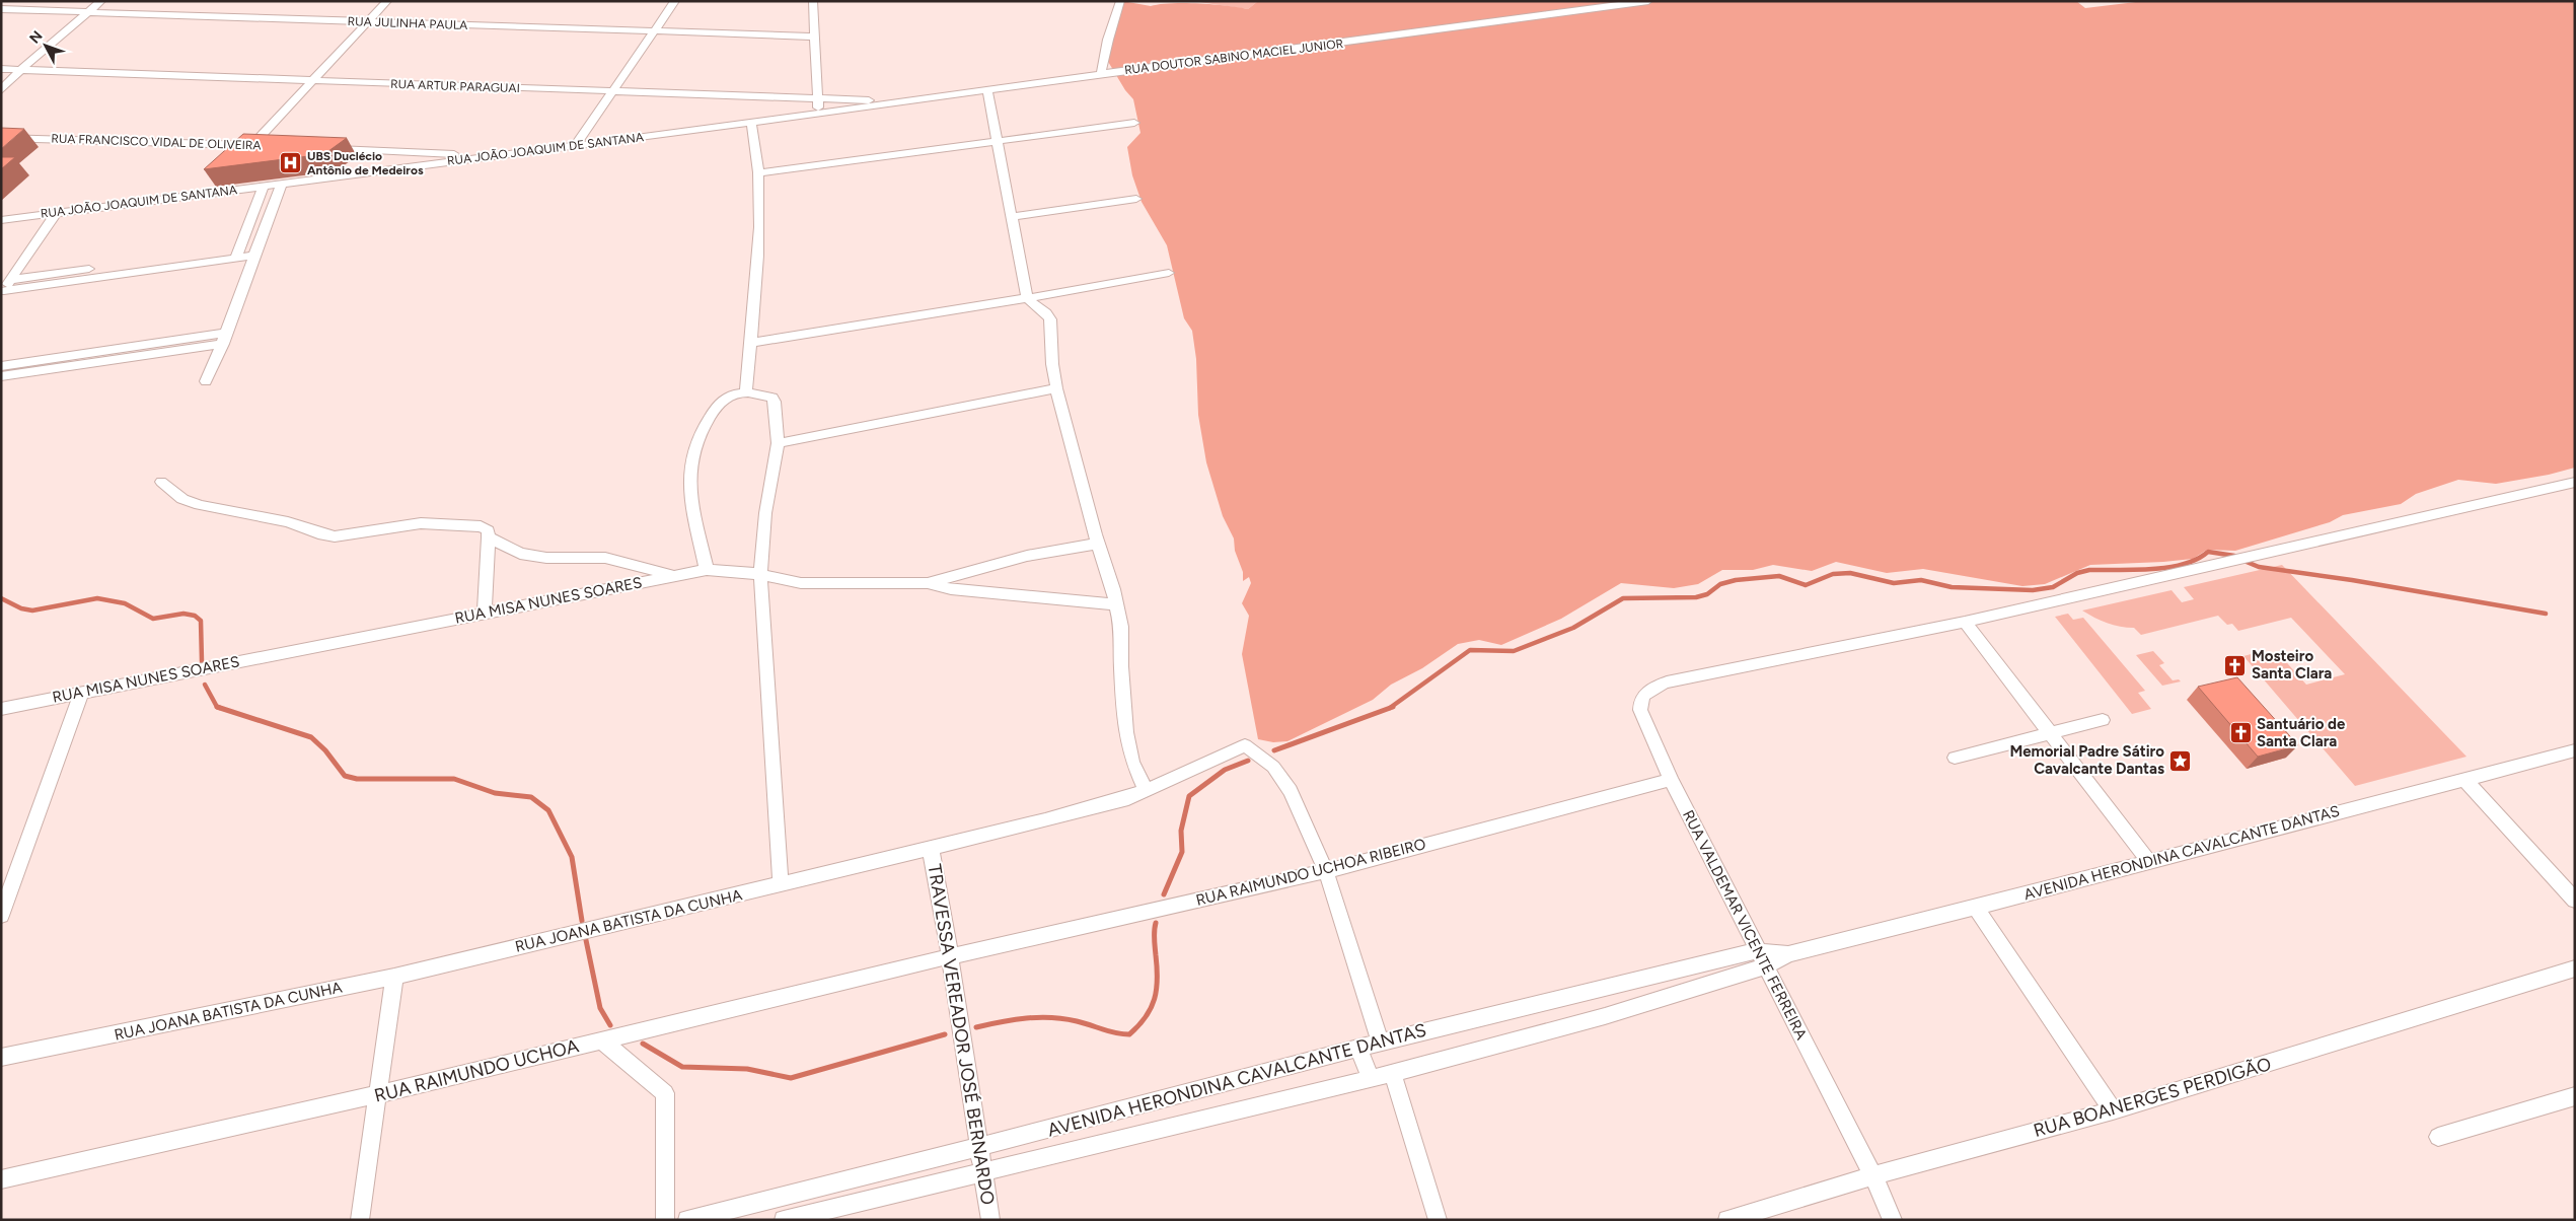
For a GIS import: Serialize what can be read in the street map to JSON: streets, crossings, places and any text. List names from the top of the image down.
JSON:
{
  "streets": {
    "street": [
      "RUA JULINHA PAULA",
      "RUA DOUTOR SABINO MACIEL JUNIOR",
      "RUA ARTUR PARAGUAI",
      "RUA FRANCISCO VIDAL DE OLIVEIRA",
      "RUA JOÃO JOAQUIM DE SANTANA",
      "RUA MISA NUNES SOARES",
      "AVENIDA HERONDINA CAVALCANTE DANTAS",
      "RUA RAIMUNDO UCHOA RIBEIRO",
      "RUA JOANA BATISTA DA CUNHA",
      "RUA VALDEMAR VICENTE FERREIRA",
      "TRAVESSA VEREADOR JOSÉ BERNARDO",
      "RUA RAIMUNDO UCHOA",
      "RUA BOANERGES PERDIGÃO"
    ]
  },
  "crossings": [
    ["RUA DOUTOR SABINO MACIEL JUNIOR", "RUA ARTUR PARAGUAI"],
    ["RUA DOUTOR SABINO MACIEL JUNIOR", "RUA JOÃO JOAQUIM DE SANTANA"],
    ["AVENIDA HERONDINA CAVALCANTE DANTAS", "RUA VALDEMAR VICENTE FERREIRA"],
    ["AVENIDA HERONDINA CAVALCANTE DANTAS", "TRAVESSA VEREADOR JOSÉ BERNARDO"],
    ["RUA RAIMUNDO UCHOA RIBEIRO", "RUA JOANA BATISTA DA CUNHA"],
    ["RUA RAIMUNDO UCHOA RIBEIRO", "RUA VALDEMAR VICENTE FERREIRA"],
    ["RUA RAIMUNDO UCHOA RIBEIRO", "TRAVESSA VEREADOR JOSÉ BERNARDO"],
    ["RUA RAIMUNDO UCHOA RIBEIRO", "RUA RAIMUNDO UCHOA"],
    ["RUA JOANA BATISTA DA CUNHA", "TRAVESSA VEREADOR JOSÉ BERNARDO"],
    ["RUA VALDEMAR VICENTE FERREIRA", "RUA BOANERGES PERDIGÃO"],
    ["TRAVESSA VEREADOR JOSÉ BERNARDO", "RUA RAIMUNDO UCHOA"]
  ],
  "places": {
    "hospital": ["UBS Duclécio Antônio de Medeiros"],
    "church": ["Mosteiro Santa Clara", "Santuário de Santa Clara"],
    "place": ["Memorial Padre Sátiro Cavalcante Dantas"]
  },
  "north": "top left"
}
